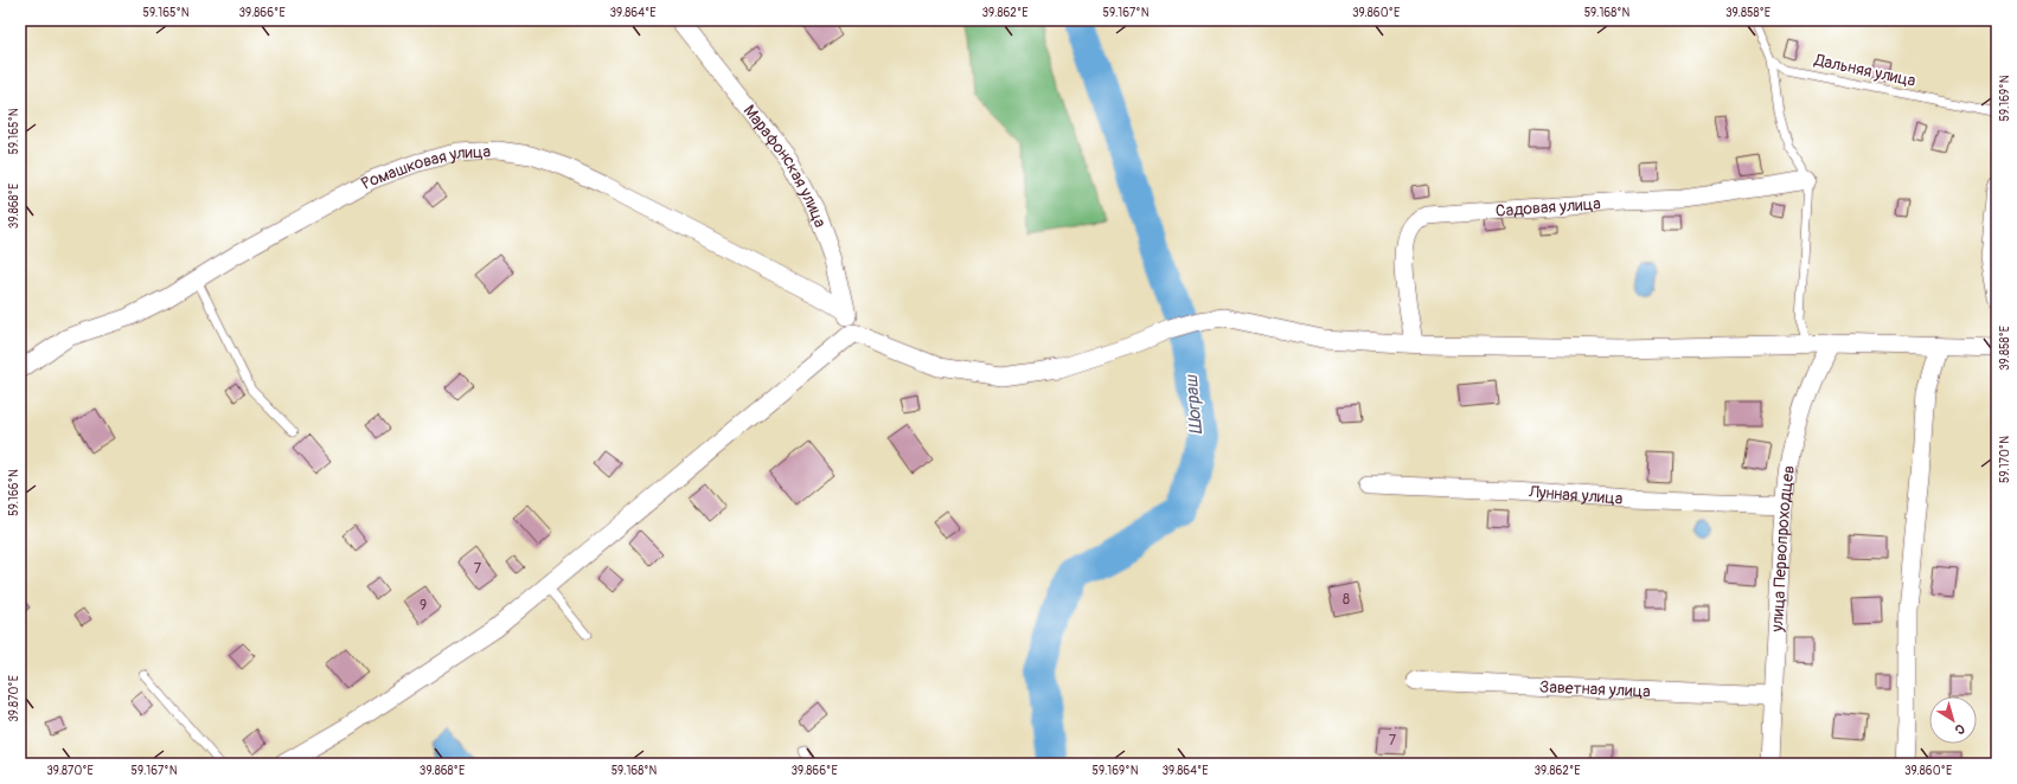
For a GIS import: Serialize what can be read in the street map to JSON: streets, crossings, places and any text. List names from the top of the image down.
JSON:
{
  "streets": {
    "street": [
      "Марафонская улица",
      "Ромашковая улица",
      "Садовая улица",
      "Лунная улица",
      "улица Первопроходцев",
      "Заветная улица"
    ],
    "lane": ["Дальняя улица"]
  },
  "crossings": [
    ["Марафонская улица", "Ромашковая улица"],
    ["Лунная улица", "улица Первопроходцев"],
    ["улица Первопроходцев", "Заветная улица"]
  ],
  "water": ["Шограш"],
  "house_numbers": [
    "7",
    "8",
    "9",
    "7"
  ],
  "north": "bottom right",
  "coordinates": [
    "59.165°N",
    "39.866°E",
    "39.864°E",
    "39.862°E",
    "59.167°N",
    "39.860°E",
    "59.168°N",
    "39.858°E",
    "59.169°N",
    "39.868°E",
    "59.170°N",
    "59.166°N",
    "39.870°E"
  ]
}
